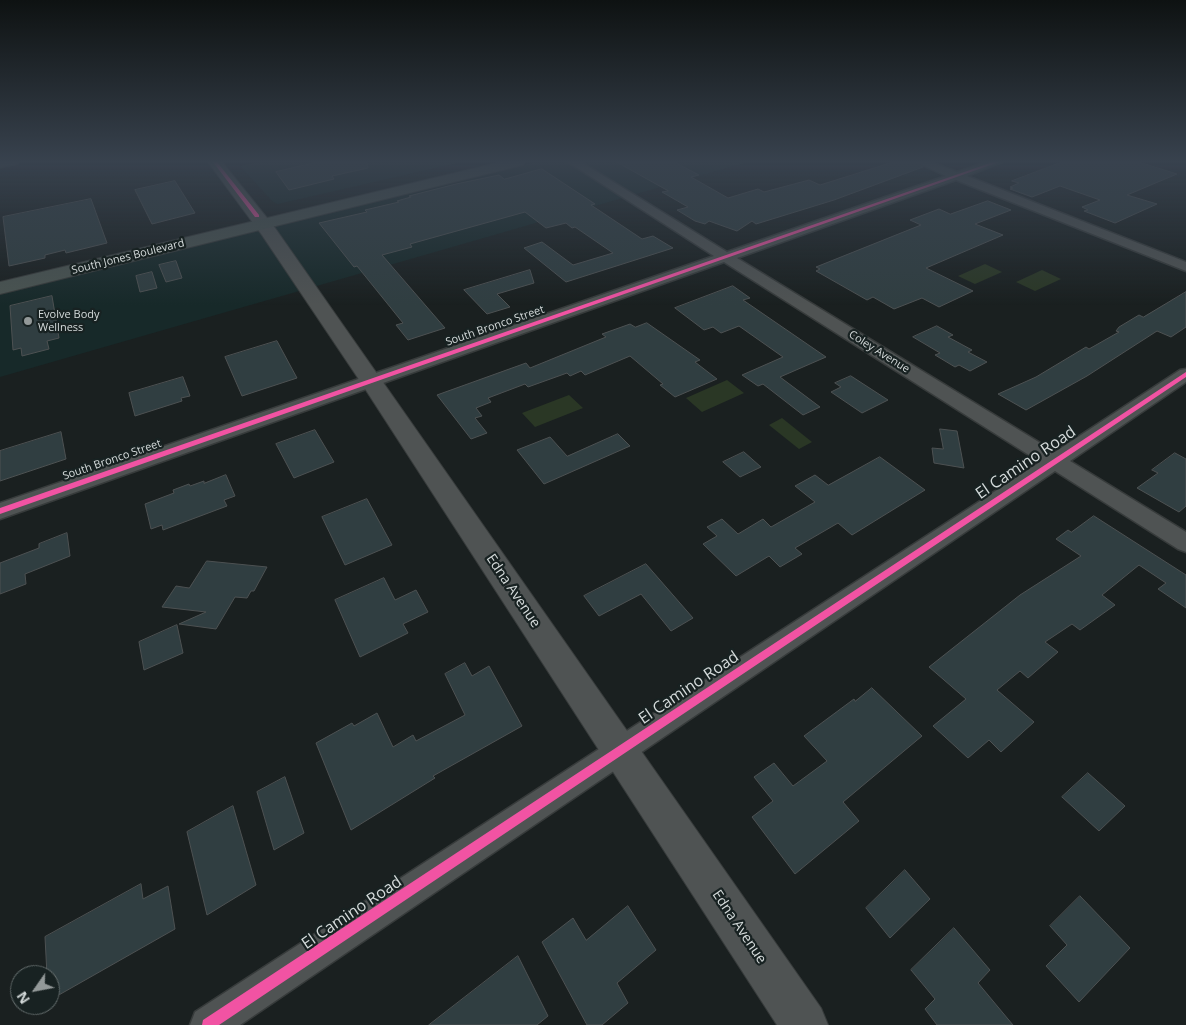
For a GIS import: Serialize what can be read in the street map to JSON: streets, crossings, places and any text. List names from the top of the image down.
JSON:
{
  "streets": {
    "main road": ["South Jones Boulevard"],
    "street": [
      "South Bronco Street",
      "Coley Avenue",
      "El Camino Road",
      "Edna Avenue"
    ]
  },
  "crossings": [
    ["South Jones Boulevard", "Edna Avenue"],
    ["South Bronco Street", "Coley Avenue"],
    ["South Bronco Street", "Edna Avenue"],
    ["Coley Avenue", "El Camino Road"],
    ["El Camino Road", "Edna Avenue"]
  ],
  "places": ["Evolve Body Wellness"],
  "north": "bottom left"
}
